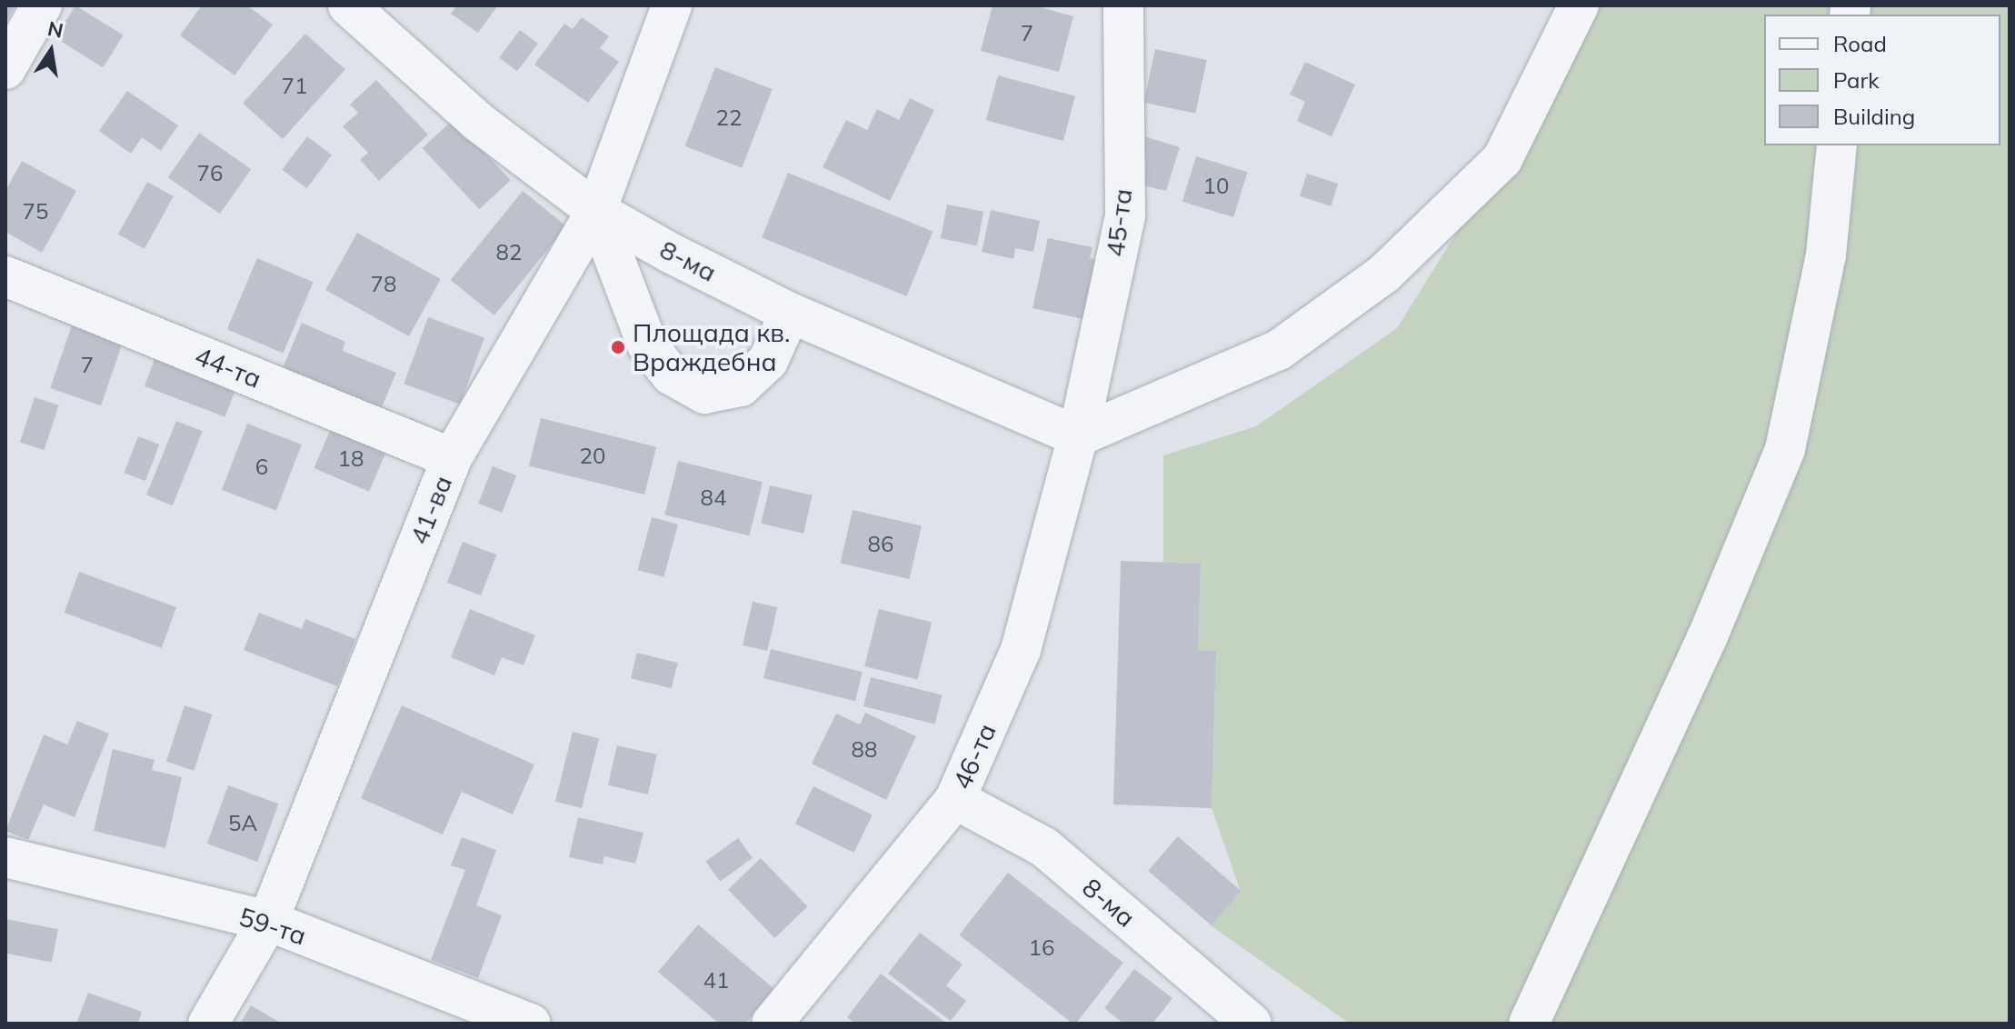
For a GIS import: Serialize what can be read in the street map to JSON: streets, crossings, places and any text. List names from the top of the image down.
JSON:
{
  "streets": {
    "street": [
      "45-та",
      "8-ма",
      "44-та",
      "41-ва",
      "46-та",
      "59-та"
    ]
  },
  "crossings": [
    ["45-та", "8-ма"],
    ["45-та", "46-та"],
    ["8-ма", "41-ва"],
    ["8-ма", "46-та"],
    ["44-та", "41-ва"],
    ["41-ва", "59-та"]
  ],
  "places": ["Площада кв. Враждебна"],
  "house_numbers": [
    "7",
    "71",
    "22",
    "76",
    "10",
    "75",
    "82",
    "78",
    "7",
    "20",
    "18",
    "6",
    "84",
    "86",
    "88",
    "5А",
    "16",
    "41"
  ],
  "legend": ["Road", "Park", "Building"],
  "north": "top"
}
